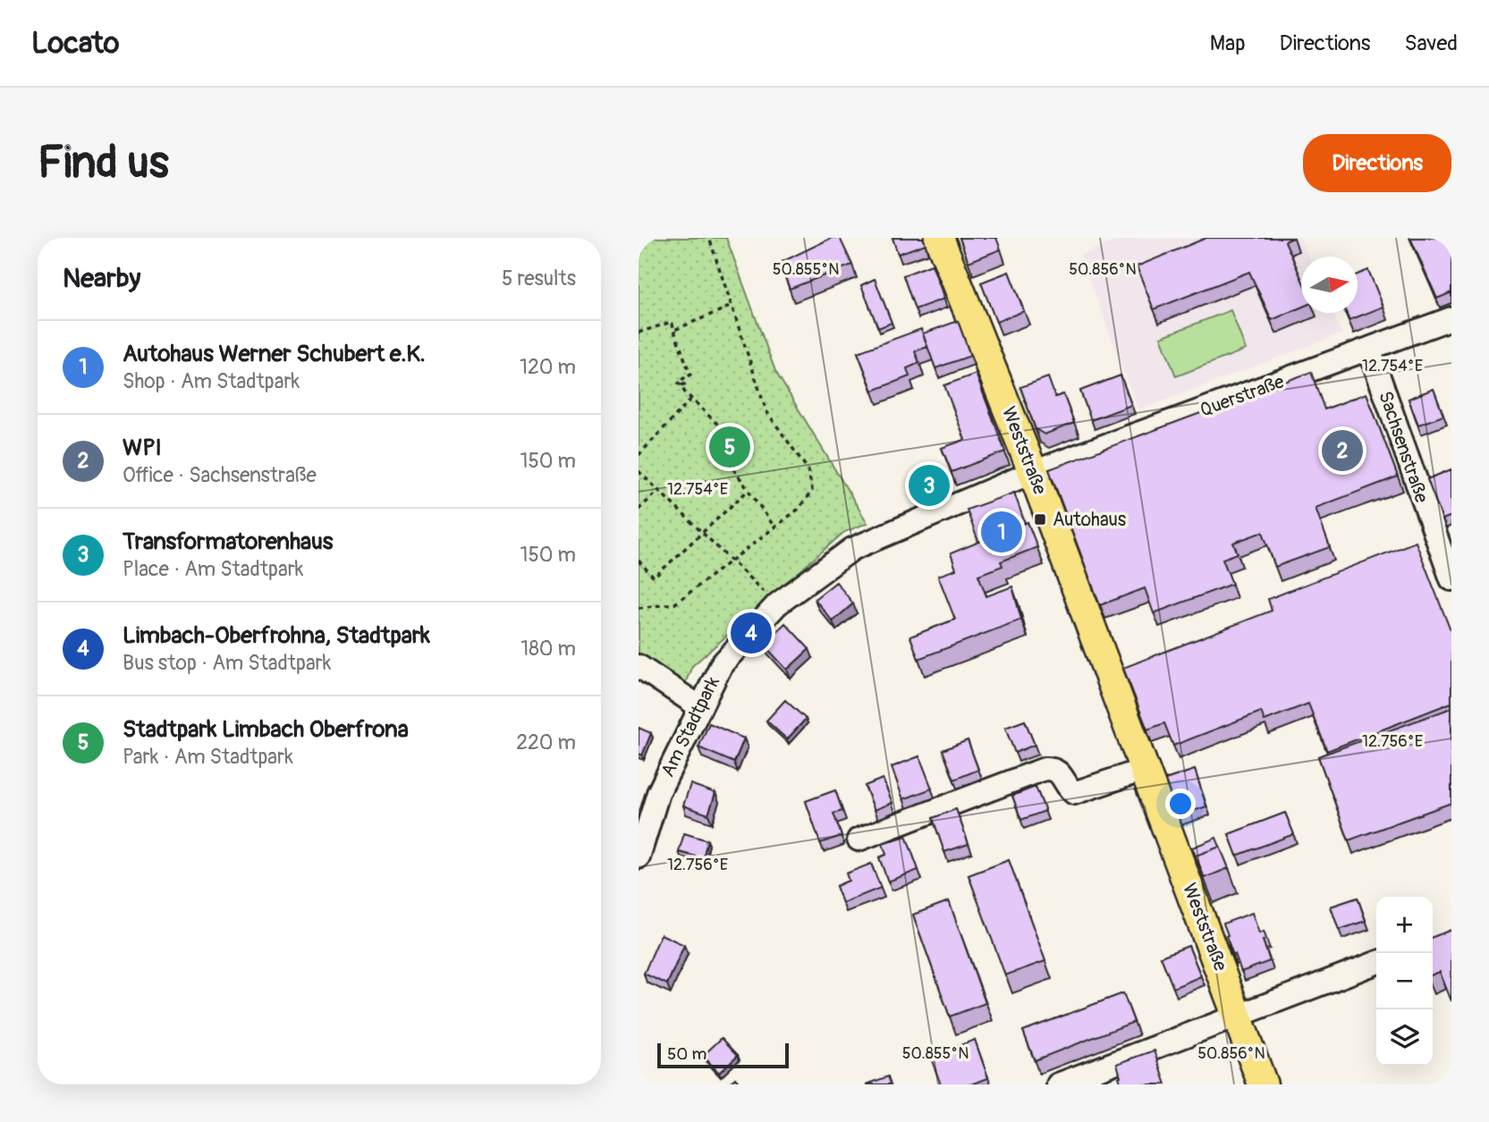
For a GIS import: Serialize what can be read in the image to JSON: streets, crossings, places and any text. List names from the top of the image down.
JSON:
{
  "streets": {
    "main road": ["Weststraße"],
    "street": ["Querstraße", "Sachsenstraße", "Am Stadtpark"]
  },
  "crossings": [
    ["Querstraße", "Sachsenstraße"],
    ["Querstraße", "Weststraße"],
    ["Querstraße", "Am Stadtpark"],
    ["Weststraße", "Am Stadtpark"]
  ],
  "places": {
    "transit": ["Autohaus"]
  },
  "scale_bar": "50 m",
  "north": "right",
  "page": {
    "header": "Locato",
    "nav": ["Map", "Directions", "Saved"],
    "buttons": "Directions",
    "title": "Find us",
    "heading": ["Nearby", "5 results"],
    "list": [
      {
        "mark": "1",
        "name": "Autohaus Werner Schubert e.K.",
        "note": "Shop · Am Stadtpark",
        "value": "120 m"
      },
      {
        "mark": "2",
        "name": "WPI",
        "note": "Office · Sachsenstraße",
        "value": "150 m"
      },
      {
        "mark": "3",
        "name": "Transformatorenhaus",
        "note": "Place · Am Stadtpark",
        "value": "150 m"
      },
      {
        "mark": "4",
        "name": "Limbach-Oberfrohna, Stadtpark",
        "note": "Bus stop · Am Stadtpark",
        "value": "180 m"
      },
      {
        "mark": "5",
        "name": "Stadtpark Limbach Oberfrona",
        "note": "Park · Am Stadtpark",
        "value": "220 m"
      }
    ],
    "pins": [
      "5",
      "2",
      "3",
      "1",
      "4"
    ],
    "map_buttons": ["+", "−"],
    "scale": "50 m"
  },
  "coordinates": [
    "50.855°N",
    "50.856°N",
    "12.754°E",
    "12.756°E"
  ]
}
